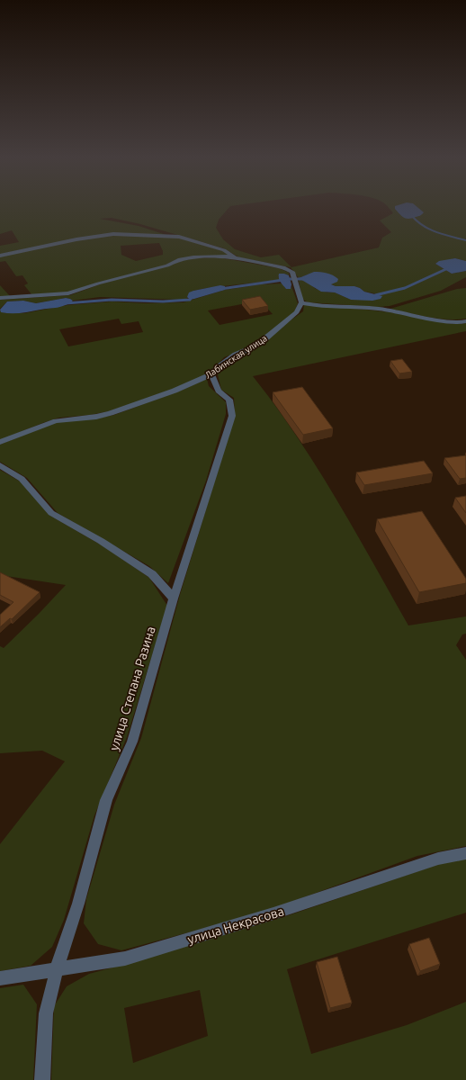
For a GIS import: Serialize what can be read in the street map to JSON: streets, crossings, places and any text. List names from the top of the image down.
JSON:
{
  "streets": {
    "street": ["Лабинская улица", "улица Степана Разина", "улица Некрасова"]
  },
  "crossings": [
    ["Лабинская улица", "улица Степана Разина"],
    ["улица Степана Разина", "улица Некрасова"]
  ]
}
